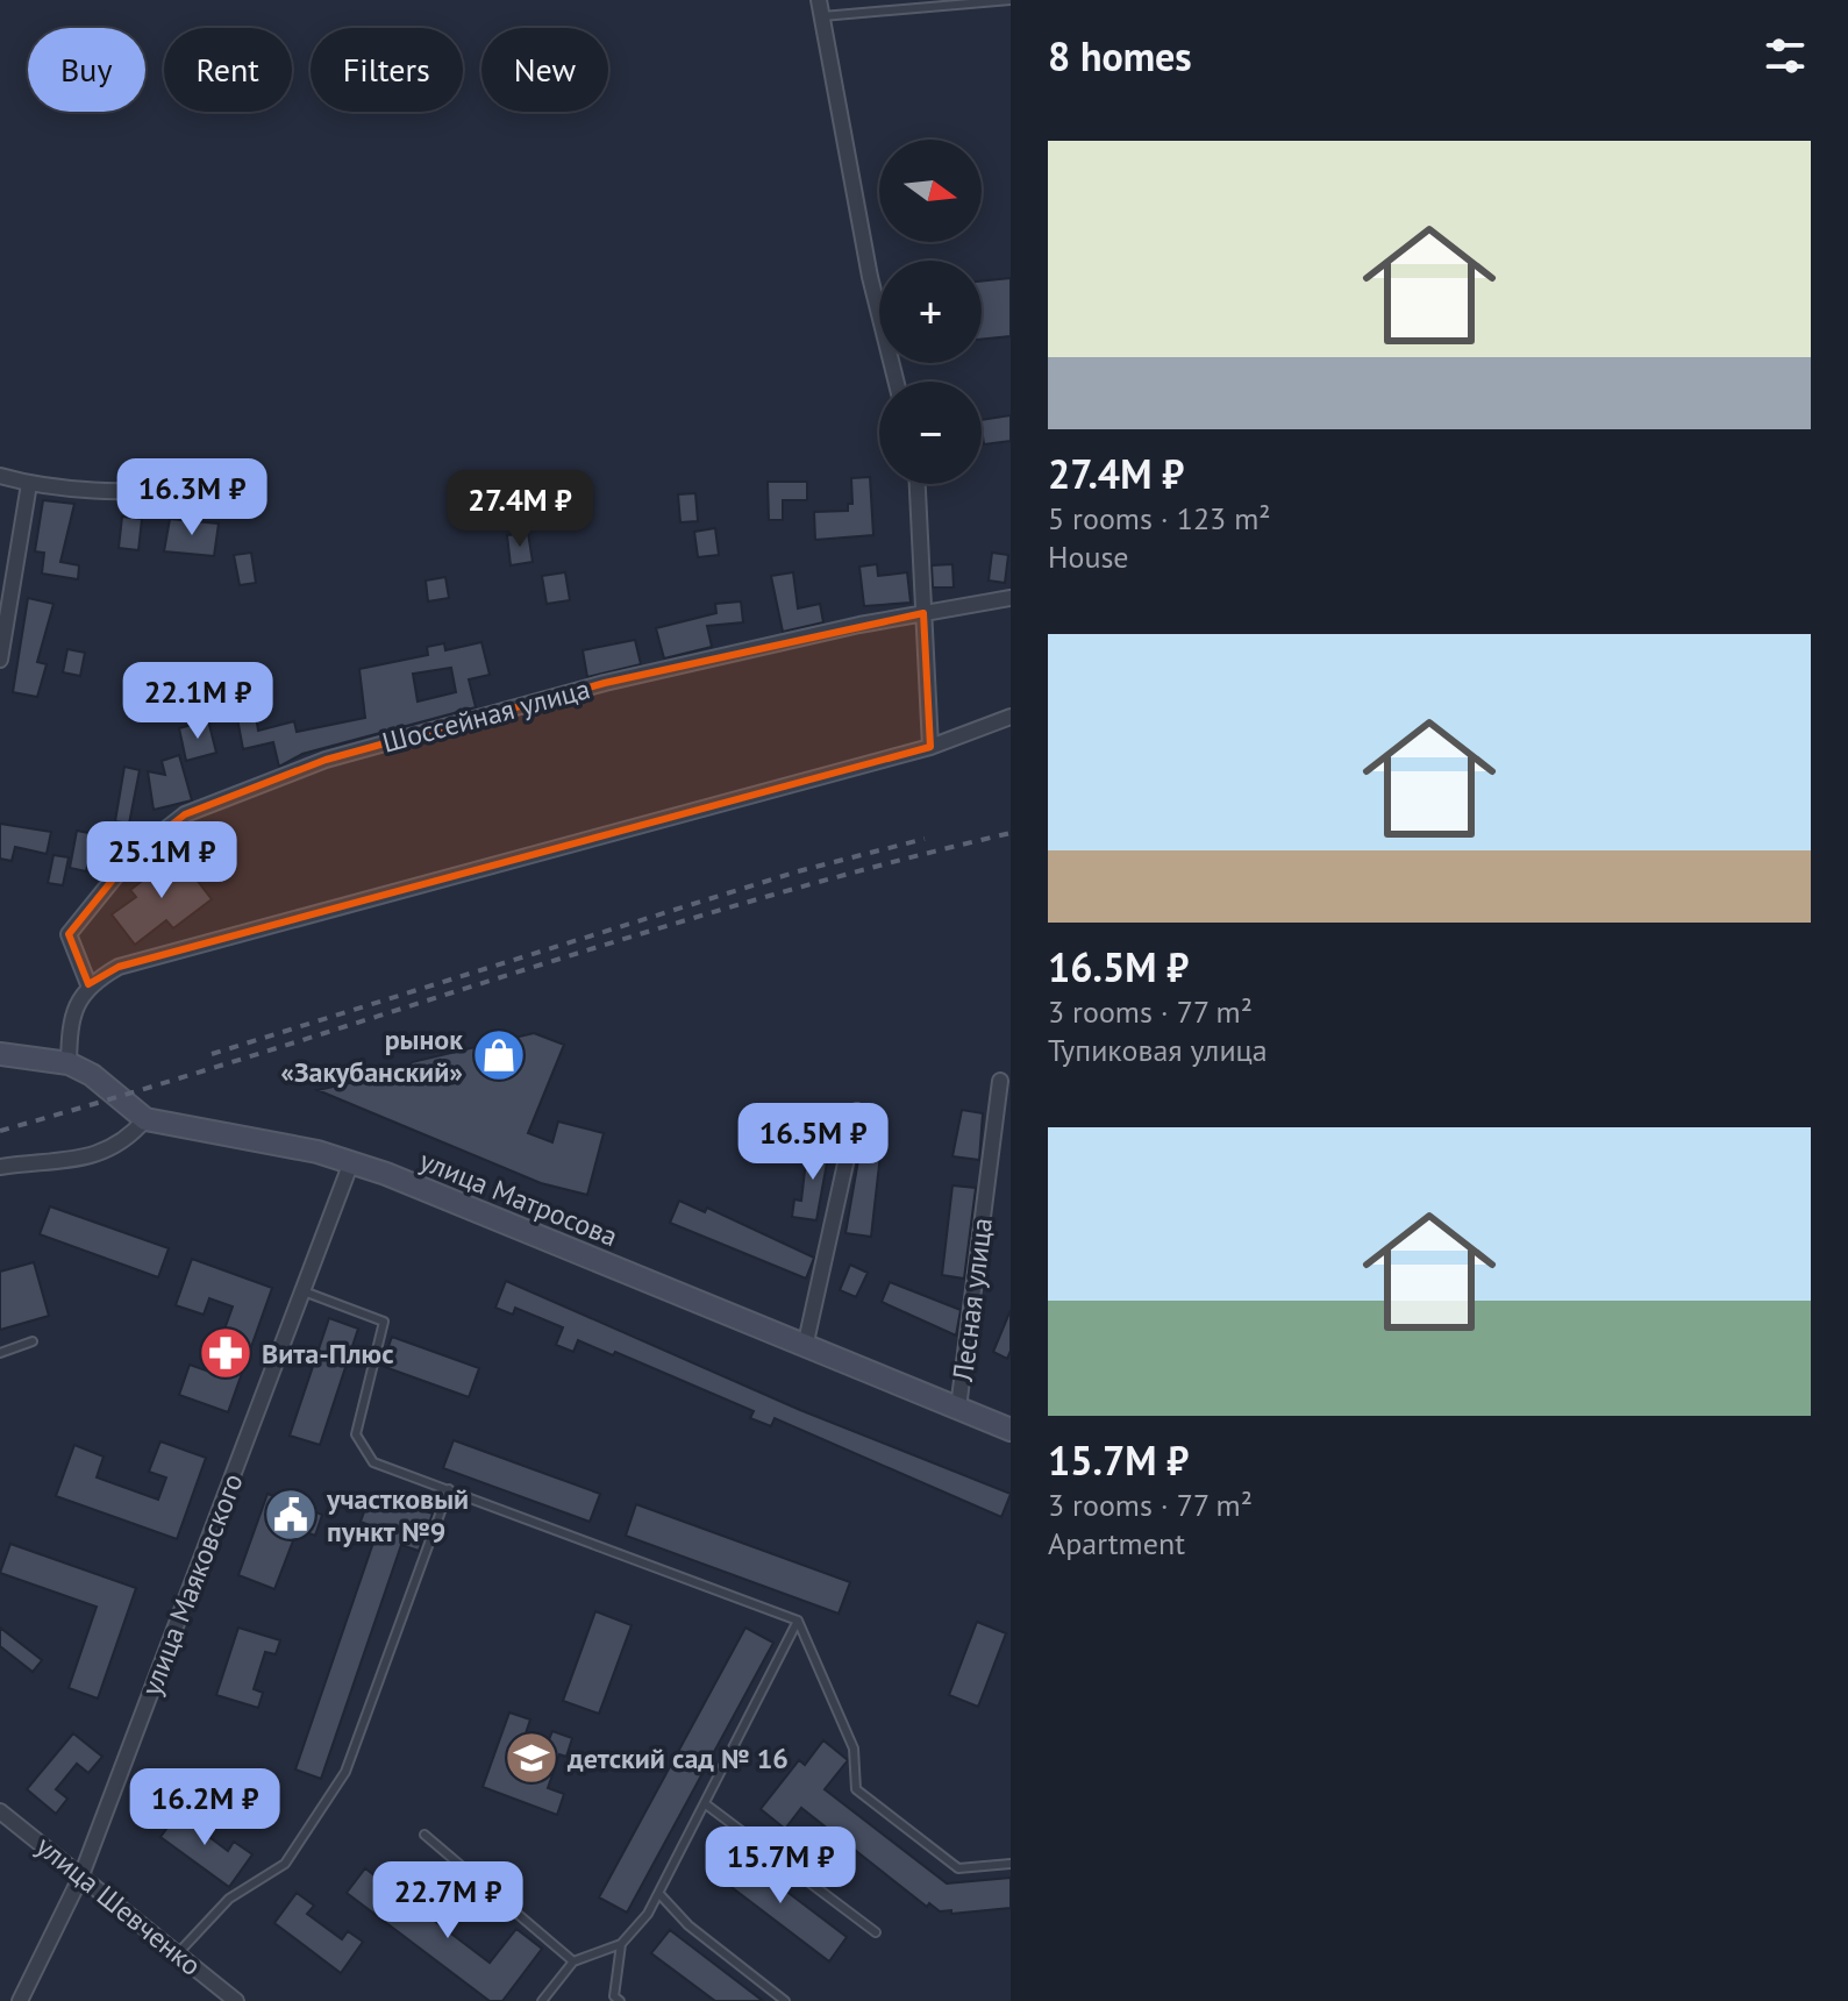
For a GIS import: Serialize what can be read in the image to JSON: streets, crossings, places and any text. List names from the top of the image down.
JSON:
{
  "streets": {
    "main road": ["улица Матросова"],
    "street": [
      "Шоссейная улица",
      "Лесная улица",
      "улица Маяковского",
      "улица Шевченко"
    ]
  },
  "crossings": [
    ["улица Матросова", "Лесная улица"],
    ["улица Матросова", "улица Маяковского"],
    ["улица Маяковского", "улица Шевченко"]
  ],
  "places": {
    "shop": ["рынок «Закубанский»"],
    "pharmacy": ["Вита-Плюс"],
    "public building": ["участковый пункт №9"],
    "school or university": ["детский сад № 16"]
  },
  "north": "right",
  "page": {
    "heading": "8 homes",
    "chip": [
      "Buy",
      "Rent",
      "Filters",
      "New"
    ],
    "list": [
      {
        "name": "27.4M ₽",
        "note": "5 rooms · 123 m² · House"
      },
      {
        "name": "16.5M ₽",
        "note": "3 rooms · 77 m² · Тупиковая улица"
      },
      {
        "name": "15.7M ₽",
        "note": "3 rooms · 77 m² · Apartment"
      }
    ],
    "map_buttons": ["+", "−"],
    "price": [
      "16.3M ₽",
      "27.4M ₽",
      "22.1M ₽",
      "25.1M ₽",
      "16.5M ₽",
      "16.2M ₽",
      "15.7M ₽",
      "22.7M ₽"
    ]
  }
}
